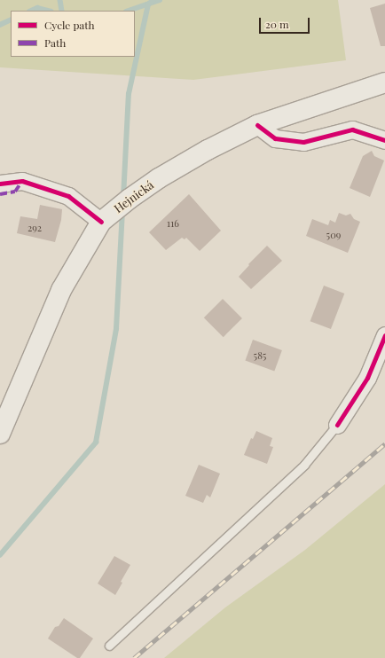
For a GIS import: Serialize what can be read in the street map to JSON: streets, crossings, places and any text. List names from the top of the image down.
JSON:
{
  "streets": {
    "main road": ["Hejnická"]
  },
  "house_numbers": [
    "116",
    "292",
    "509",
    "585"
  ],
  "legend": ["Cycle path", "Path"],
  "scale_bar": "20 m"
}
